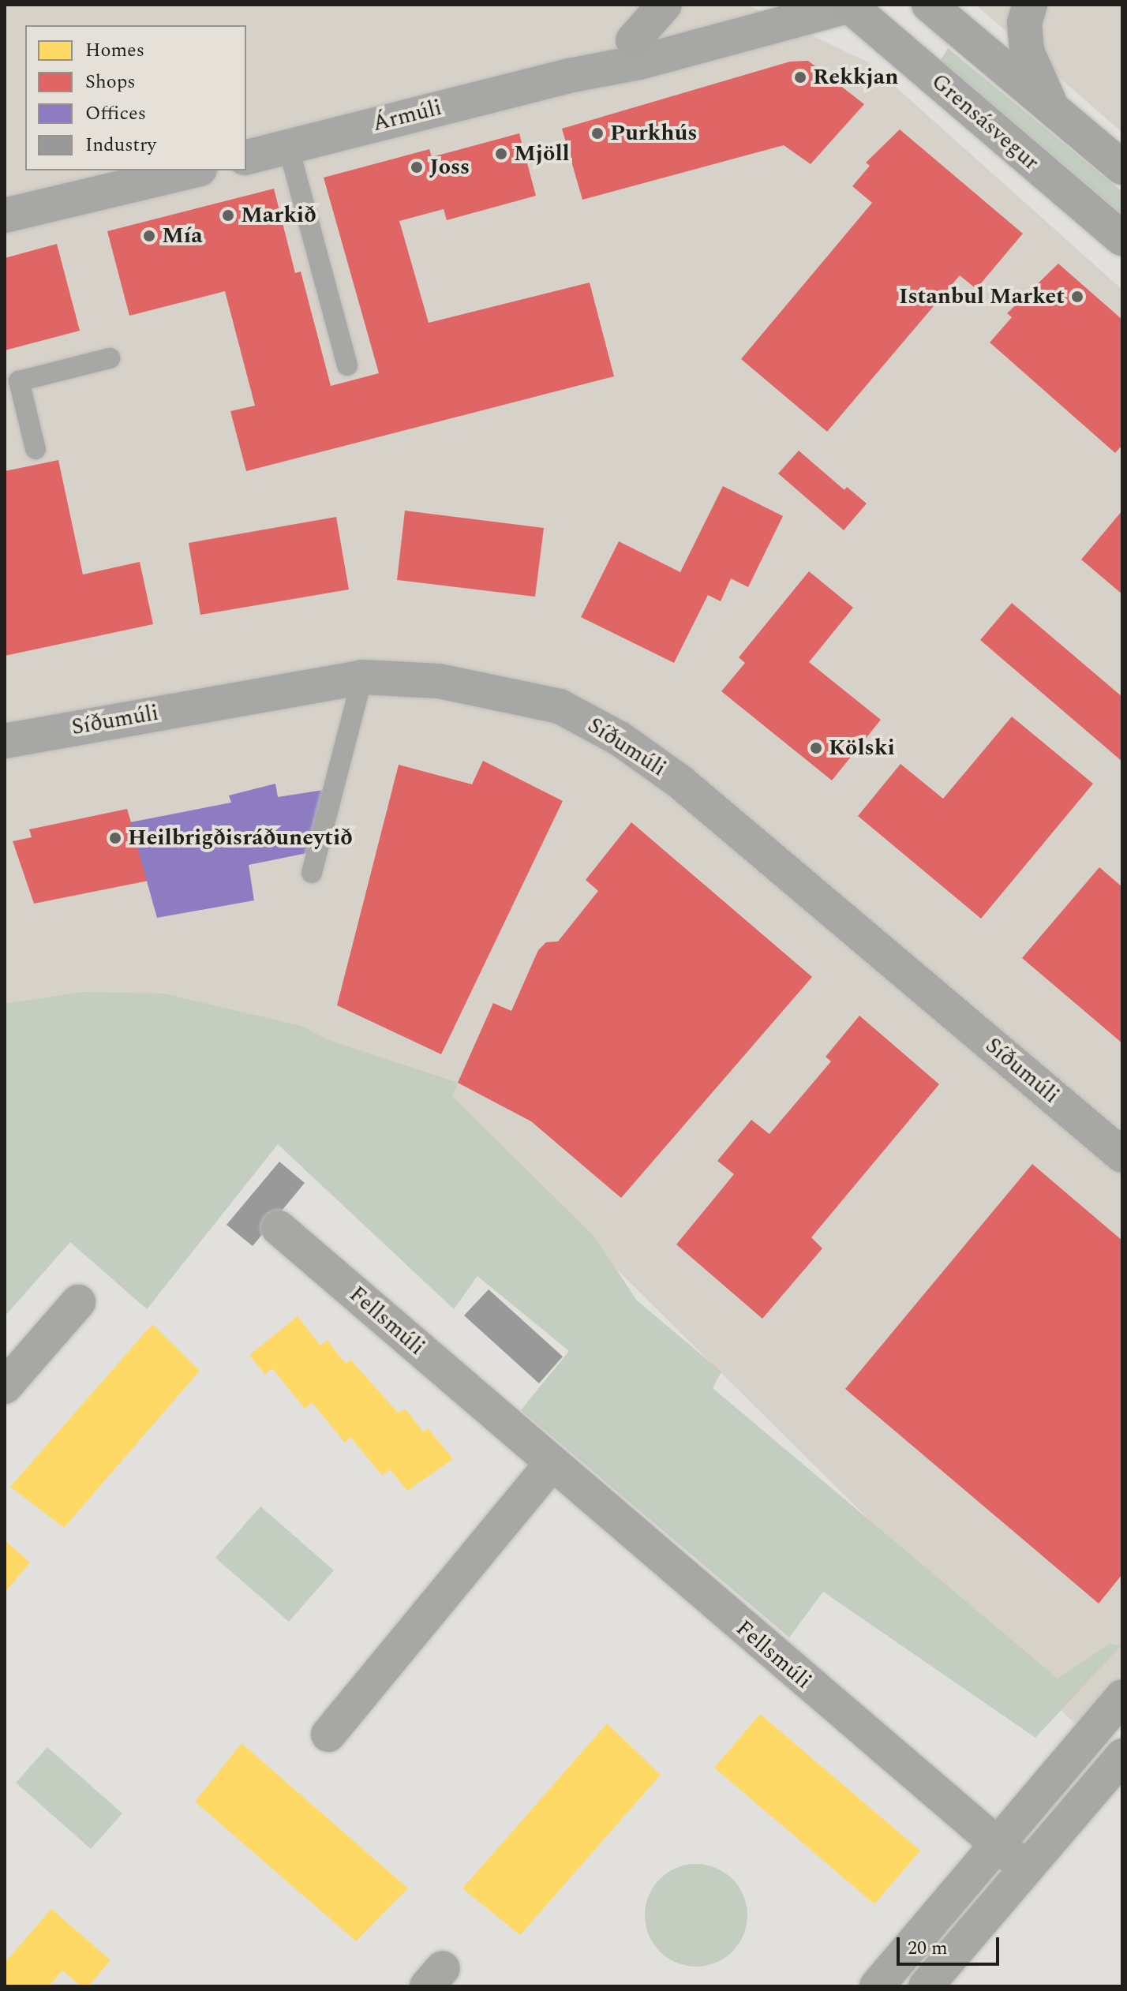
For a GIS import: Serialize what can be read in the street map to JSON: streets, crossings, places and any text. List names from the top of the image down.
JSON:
{
  "streets": {
    "main road": ["Grensásvegur"],
    "street": ["Ármúli", "Síðumúli", "Fellsmúli"]
  },
  "crossings": [
    ["Ármúli", "Grensásvegur"]
  ],
  "places": [
    "Rekkjan",
    "Purkhús",
    "Mjöll",
    "Joss",
    "Markið",
    "Mía",
    "Istanbul Market",
    "Kölski",
    "Heilbrigðisráðuneytið"
  ],
  "legend": [
    "Homes",
    "Shops",
    "Offices",
    "Industry"
  ],
  "scale_bar": "20 m"
}
